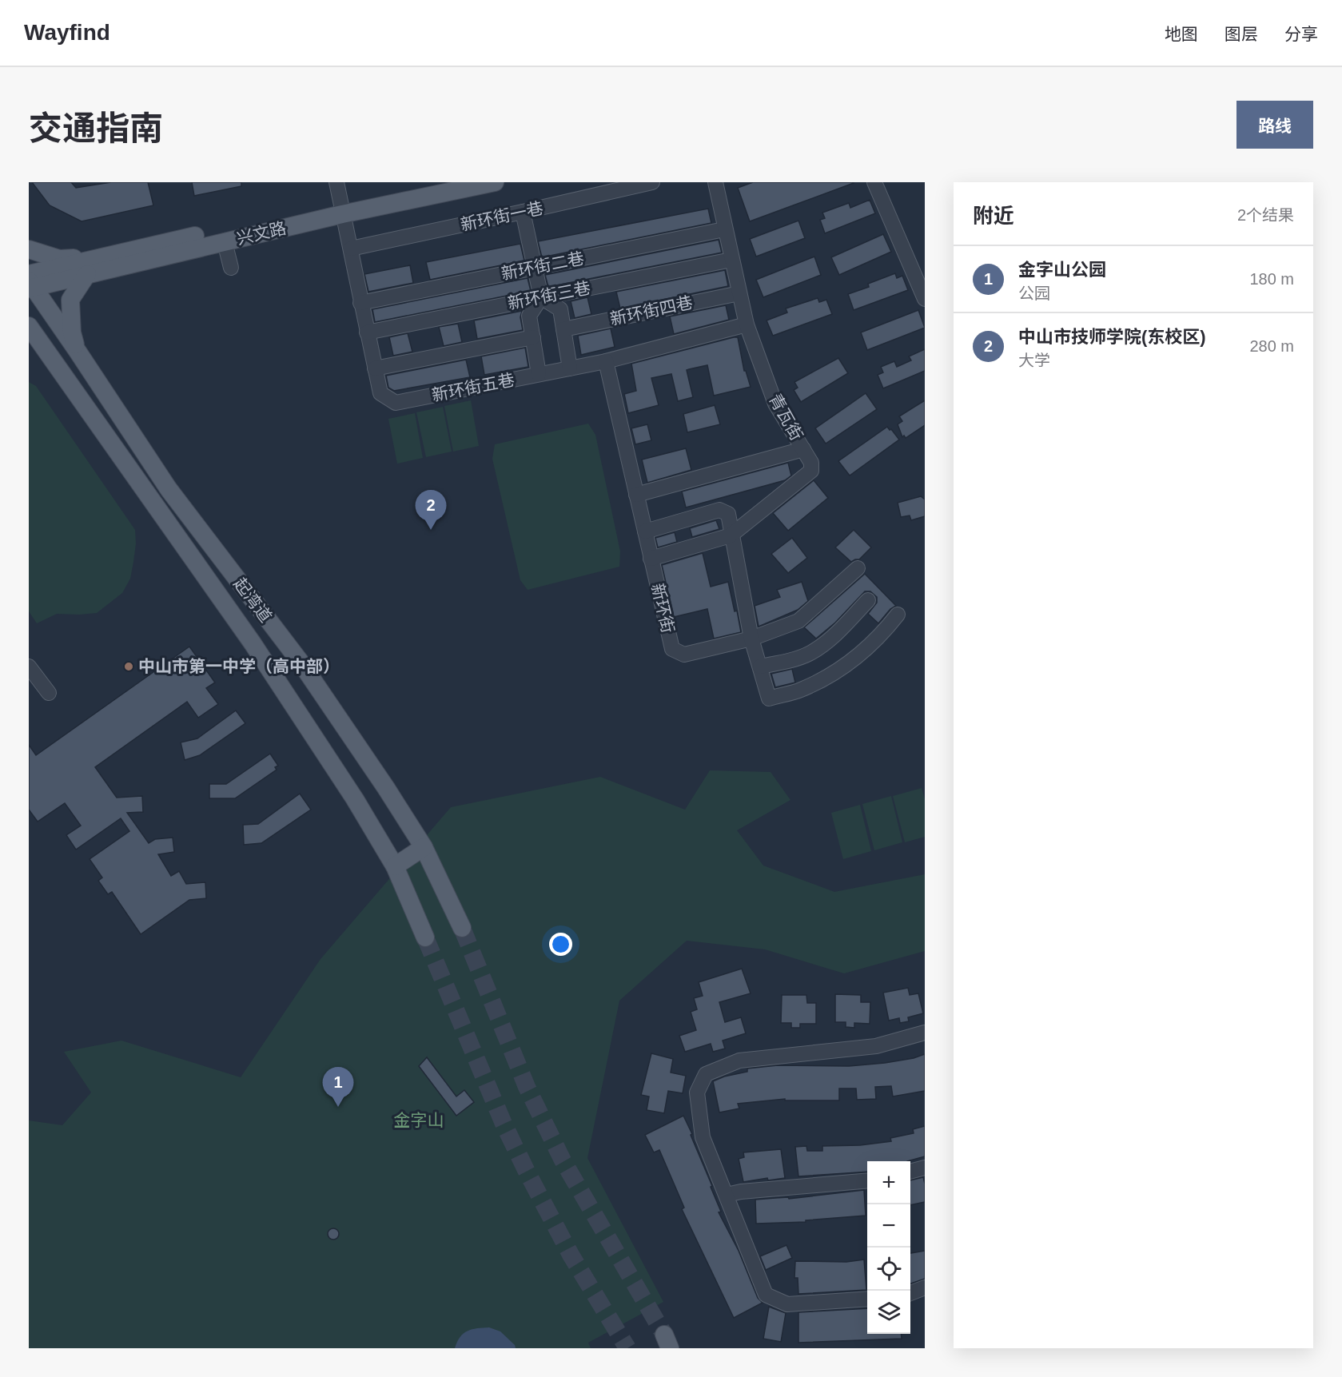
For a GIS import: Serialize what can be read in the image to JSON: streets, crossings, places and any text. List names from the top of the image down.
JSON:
{
  "streets": {
    "main road": ["兴文路", "起湾道"],
    "street": [
      "新环街一巷",
      "新环街二巷",
      "新环街三巷",
      "新环街四巷",
      "新环街五巷",
      "青瓦街",
      "新环街"
    ]
  },
  "crossings": [
    ["新环街一巷", "新环街五巷"],
    ["兴文路", "新环街五巷"],
    ["兴文路", "起湾道"],
    ["新环街二巷", "新环街五巷"],
    ["新环街二巷", "青瓦街"],
    ["新环街三巷", "新环街五巷"],
    ["新环街三巷", "青瓦街"],
    ["新环街四巷", "青瓦街"],
    ["新环街五巷", "青瓦街"],
    ["新环街五巷", "新环街"],
    ["青瓦街", "新环街"]
  ],
  "parks": ["金字山"],
  "places": ["中山市第一中学（高中部）"],
  "page": {
    "header": "Wayfind",
    "nav": ["地图", "图层", "分享"],
    "title": "交通指南",
    "buttons": "路线",
    "heading": ["附近", "2个结果"],
    "list": [
      {
        "mark": "1",
        "name": "金字山公园",
        "note": "公园",
        "value": "180 m"
      },
      {
        "mark": "2",
        "name": "中山市技师学院(东校区)",
        "note": "大学",
        "value": "280 m"
      }
    ],
    "pins": ["2", "1"],
    "map_buttons": ["+", "−"]
  }
}
